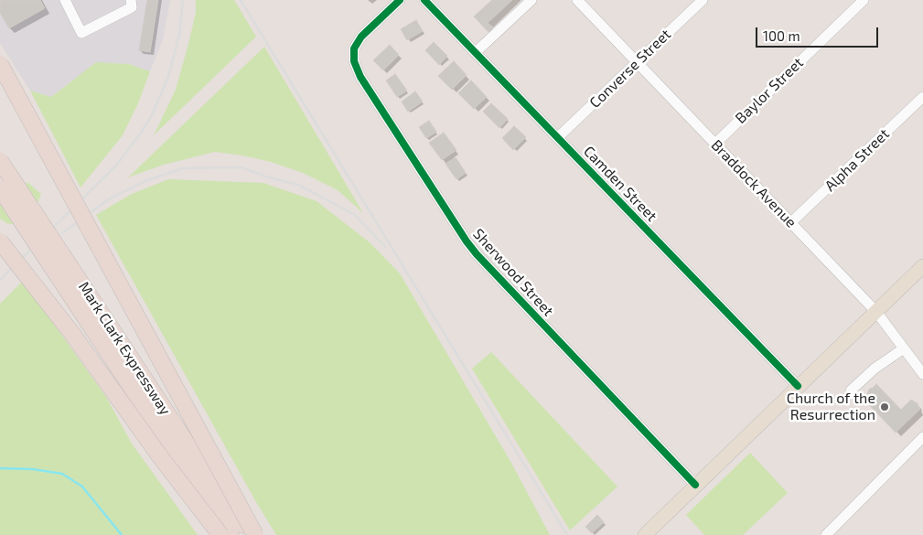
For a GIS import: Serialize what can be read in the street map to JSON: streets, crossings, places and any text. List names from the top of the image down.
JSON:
{
  "streets": {
    "highway": ["Mark Clark Expressway"],
    "street": [
      "Converse Street",
      "Baylor Street",
      "Alpha Street",
      "Camden Street",
      "Braddock Avenue",
      "Sherwood Street"
    ]
  },
  "crossings": [
    ["Converse Street", "Camden Street"],
    ["Converse Street", "Braddock Avenue"],
    ["Baylor Street", "Braddock Avenue"],
    ["Alpha Street", "Braddock Avenue"]
  ],
  "places": ["Church of the Resurrection"],
  "scale_bar": "100 m"
}
